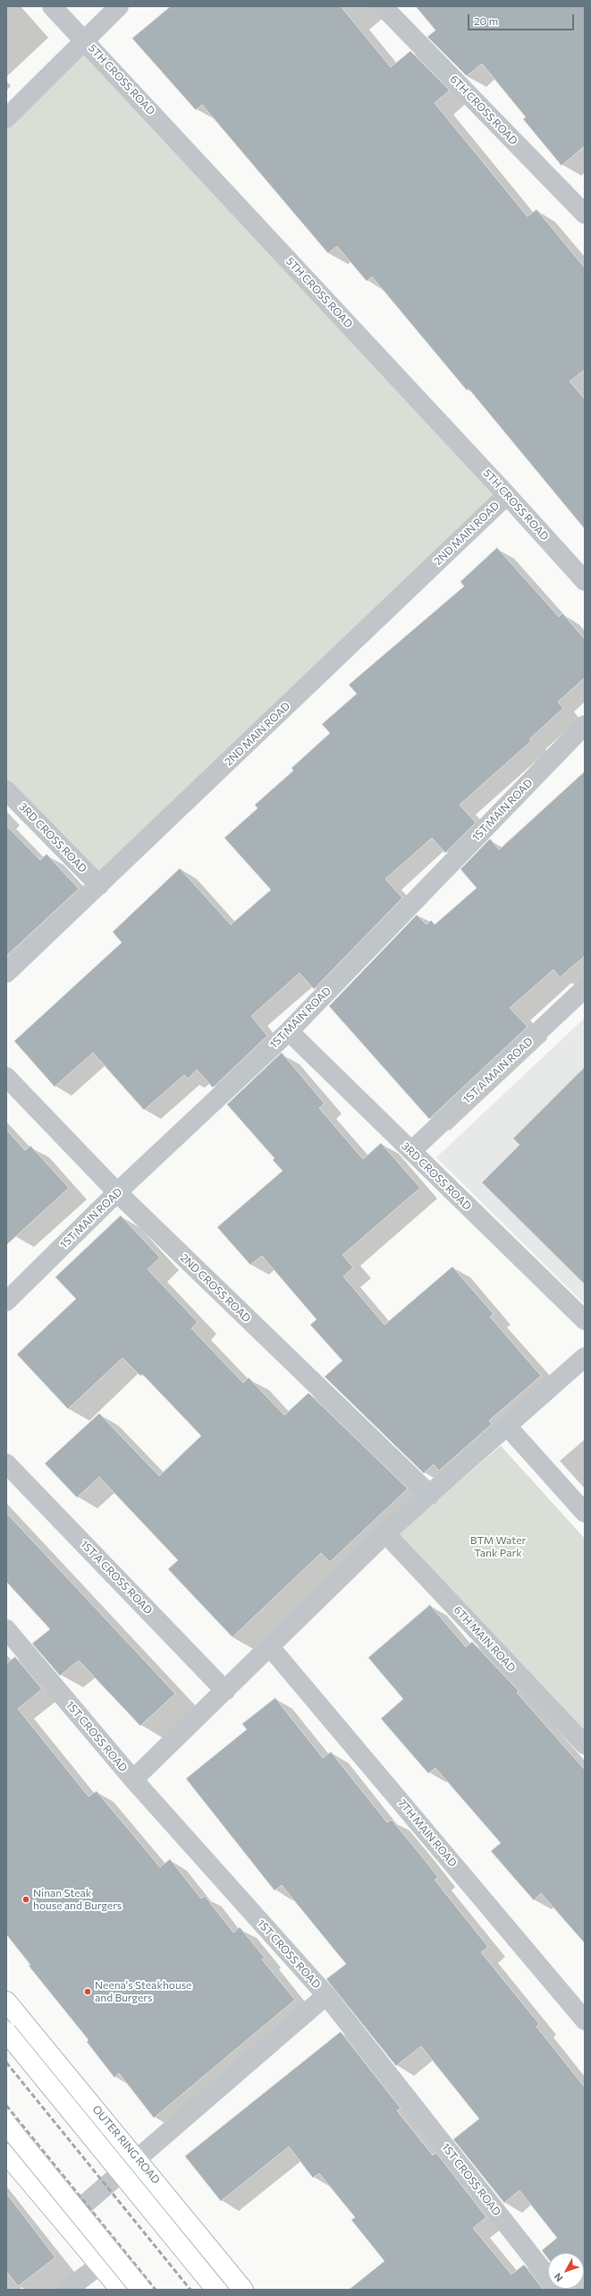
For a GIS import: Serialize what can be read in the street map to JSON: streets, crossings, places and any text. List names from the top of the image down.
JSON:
{
  "streets": {
    "main road": ["OUTER RING ROAD"],
    "street": [
      "5TH CROSS ROAD",
      "6TH CROSS ROAD",
      "2ND MAIN ROAD",
      "1ST MAIN ROAD",
      "3RD CROSS ROAD",
      "1ST A MAIN ROAD",
      "2ND CROSS ROAD",
      "1ST A CROSS ROAD",
      "6TH MAIN ROAD",
      "1ST CROSS ROAD",
      "7TH MAIN ROAD"
    ]
  },
  "crossings": [
    ["5TH CROSS ROAD", "2ND MAIN ROAD"],
    ["2ND MAIN ROAD", "3RD CROSS ROAD"],
    ["1ST MAIN ROAD", "3RD CROSS ROAD"],
    ["1ST MAIN ROAD", "2ND CROSS ROAD"],
    ["3RD CROSS ROAD", "1ST A MAIN ROAD"]
  ],
  "parks": ["BTM Water Tank Park"],
  "places": ["Ninan Steak house and Burgers", "Neena's Steakhouse and Burgers"],
  "scale_bar": "20 m",
  "north": "bottom left"
}
